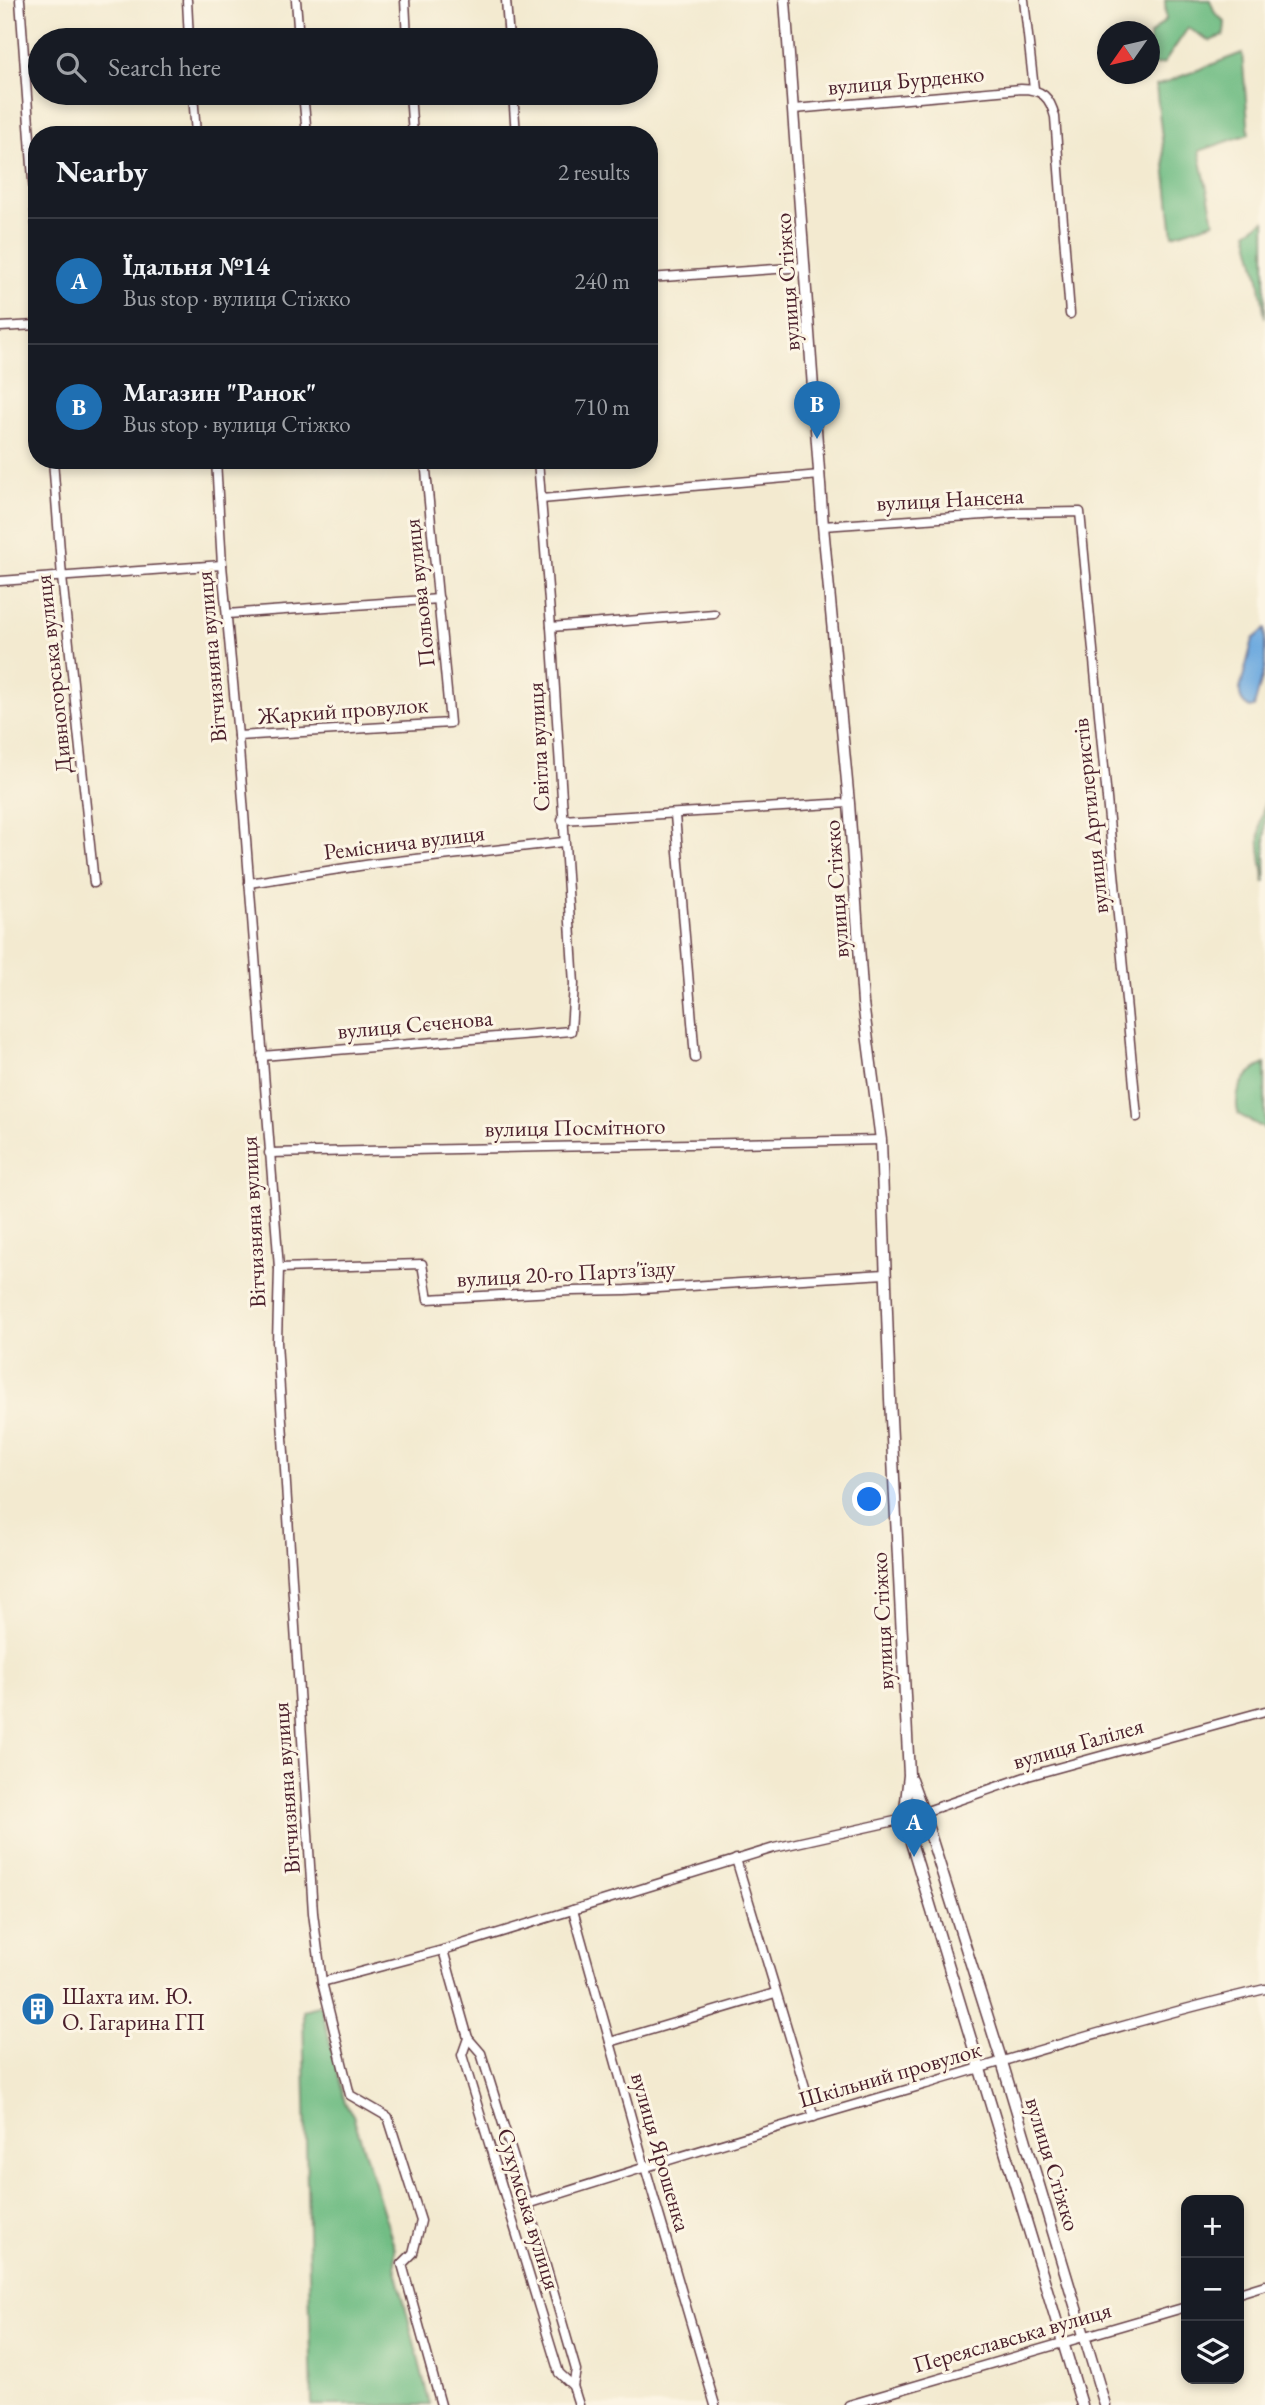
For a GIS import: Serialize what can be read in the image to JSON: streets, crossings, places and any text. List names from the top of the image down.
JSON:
{
  "streets": {
    "street": [
      "вулиця Бурденко",
      "вулиця Стіжко",
      "вулиця Нансена",
      "Польова вулиця",
      "Вітчизняна вулиця",
      "Дивногорська вулиця",
      "Жаркий провулок",
      "Світла вулиця",
      "вулиця Артилеристів",
      "Реміснича вулиця",
      "вулиця Сєченова",
      "вулиця Посмітного",
      "вулиця 20-го Партз'їзду",
      "вулиця Галілея",
      "Шкільний провулок",
      "вулиця Ярошенка",
      "Сухумська вулиця",
      "Переяславська вулиця"
    ]
  },
  "crossings": [
    ["вулиця Бурденко", "вулиця Стіжко"],
    ["вулиця Стіжко", "вулиця Нансена"],
    ["вулиця Стіжко", "вулиця Посмітного"],
    ["вулиця Стіжко", "вулиця 20-го Партз'їзду"],
    ["вулиця Стіжко", "вулиця Галілея"],
    ["вулиця Стіжко", "Шкільний провулок"],
    ["вулиця Стіжко", "Переяславська вулиця"],
    ["вулиця Нансена", "вулиця Артилеристів"],
    ["Польова вулиця", "Жаркий провулок"],
    ["Вітчизняна вулиця", "Жаркий провулок"],
    ["Вітчизняна вулиця", "Реміснича вулиця"],
    ["Вітчизняна вулиця", "вулиця Сєченова"],
    ["Вітчизняна вулиця", "вулиця Посмітного"],
    ["Вітчизняна вулиця", "вулиця 20-го Партз'їзду"],
    ["Вітчизняна вулиця", "вулиця Галілея"],
    ["Світла вулиця", "Реміснича вулиця"],
    ["Світла вулиця", "вулиця Сєченова"],
    ["вулиця Галілея", "вулиця Ярошенка"],
    ["вулиця Галілея", "Сухумська вулиця"],
    ["Шкільний провулок", "вулиця Ярошенка"],
    ["Шкільний провулок", "Сухумська вулиця"]
  ],
  "places": {
    "building": ["Шахта им. Ю. О. Гагарина ГП"]
  },
  "north": "bottom left",
  "page": {
    "search": "Search here",
    "heading": ["Nearby", "2 results"],
    "list": [
      {
        "mark": "A",
        "name": "Їдальня №14",
        "note": "Bus stop · вулиця Стіжко",
        "value": "240 m"
      },
      {
        "mark": "B",
        "name": "Магазин \"Ранок\"",
        "note": "Bus stop · вулиця Стіжко",
        "value": "710 m"
      }
    ],
    "pins": ["B", "A"],
    "map_buttons": ["+", "−"]
  }
}
